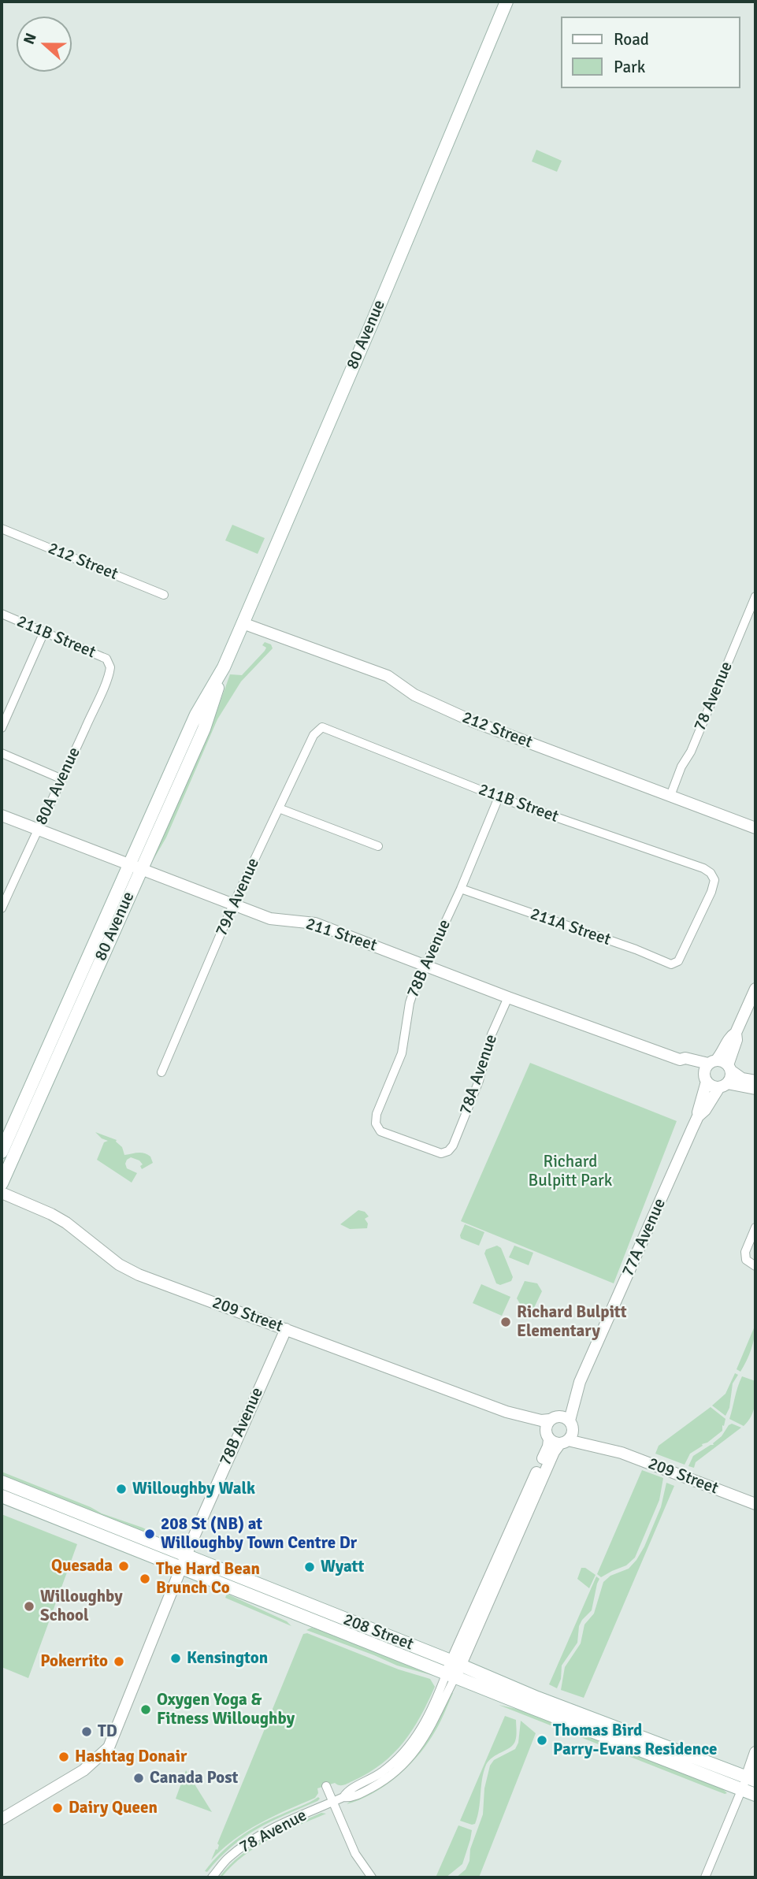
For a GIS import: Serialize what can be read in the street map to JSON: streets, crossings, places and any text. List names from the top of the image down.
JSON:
{
  "streets": {
    "main road": ["80 Avenue", "208 Street"],
    "street": [
      "212 Street",
      "211B Street",
      "78 Avenue",
      "80A Avenue",
      "79A Avenue",
      "211A Street",
      "211 Street",
      "78B Avenue",
      "78A Avenue",
      "77A Avenue",
      "209 Street"
    ]
  },
  "crossings": [
    ["80 Avenue", "212 Street"],
    ["80 Avenue", "211 Street"],
    ["212 Street", "78 Avenue"],
    ["211B Street", "80A Avenue"],
    ["211B Street", "79A Avenue"],
    ["211B Street", "211A Street"],
    ["211B Street", "78B Avenue"],
    ["78 Avenue", "208 Street"],
    ["80A Avenue", "211 Street"],
    ["79A Avenue", "211 Street"],
    ["211A Street", "78B Avenue"],
    ["211 Street", "78B Avenue"],
    ["211 Street", "78A Avenue"],
    ["211 Street", "77A Avenue"],
    ["78B Avenue", "78A Avenue"],
    ["78B Avenue", "209 Street"],
    ["78B Avenue", "208 Street"],
    ["77A Avenue", "209 Street"]
  ],
  "parks": ["Richard Bulpitt Park"],
  "places": [
    "Richard Bulpitt Elementary",
    "Willoughby Walk",
    "208 St (NB) at Willoughby Town Centre Dr",
    "Quesada",
    "Wyatt",
    "The Hard Bean Brunch Co",
    "Willoughby School",
    "Kensington",
    "Pokerrito",
    "Oxygen Yoga & Fitness Willoughby",
    "TD",
    "Thomas Bird Parry-Evans Residence",
    "Hashtag Donair",
    "Canada Post",
    "Dairy Queen"
  ],
  "legend": ["Road", "Park"],
  "north": "left"
}
